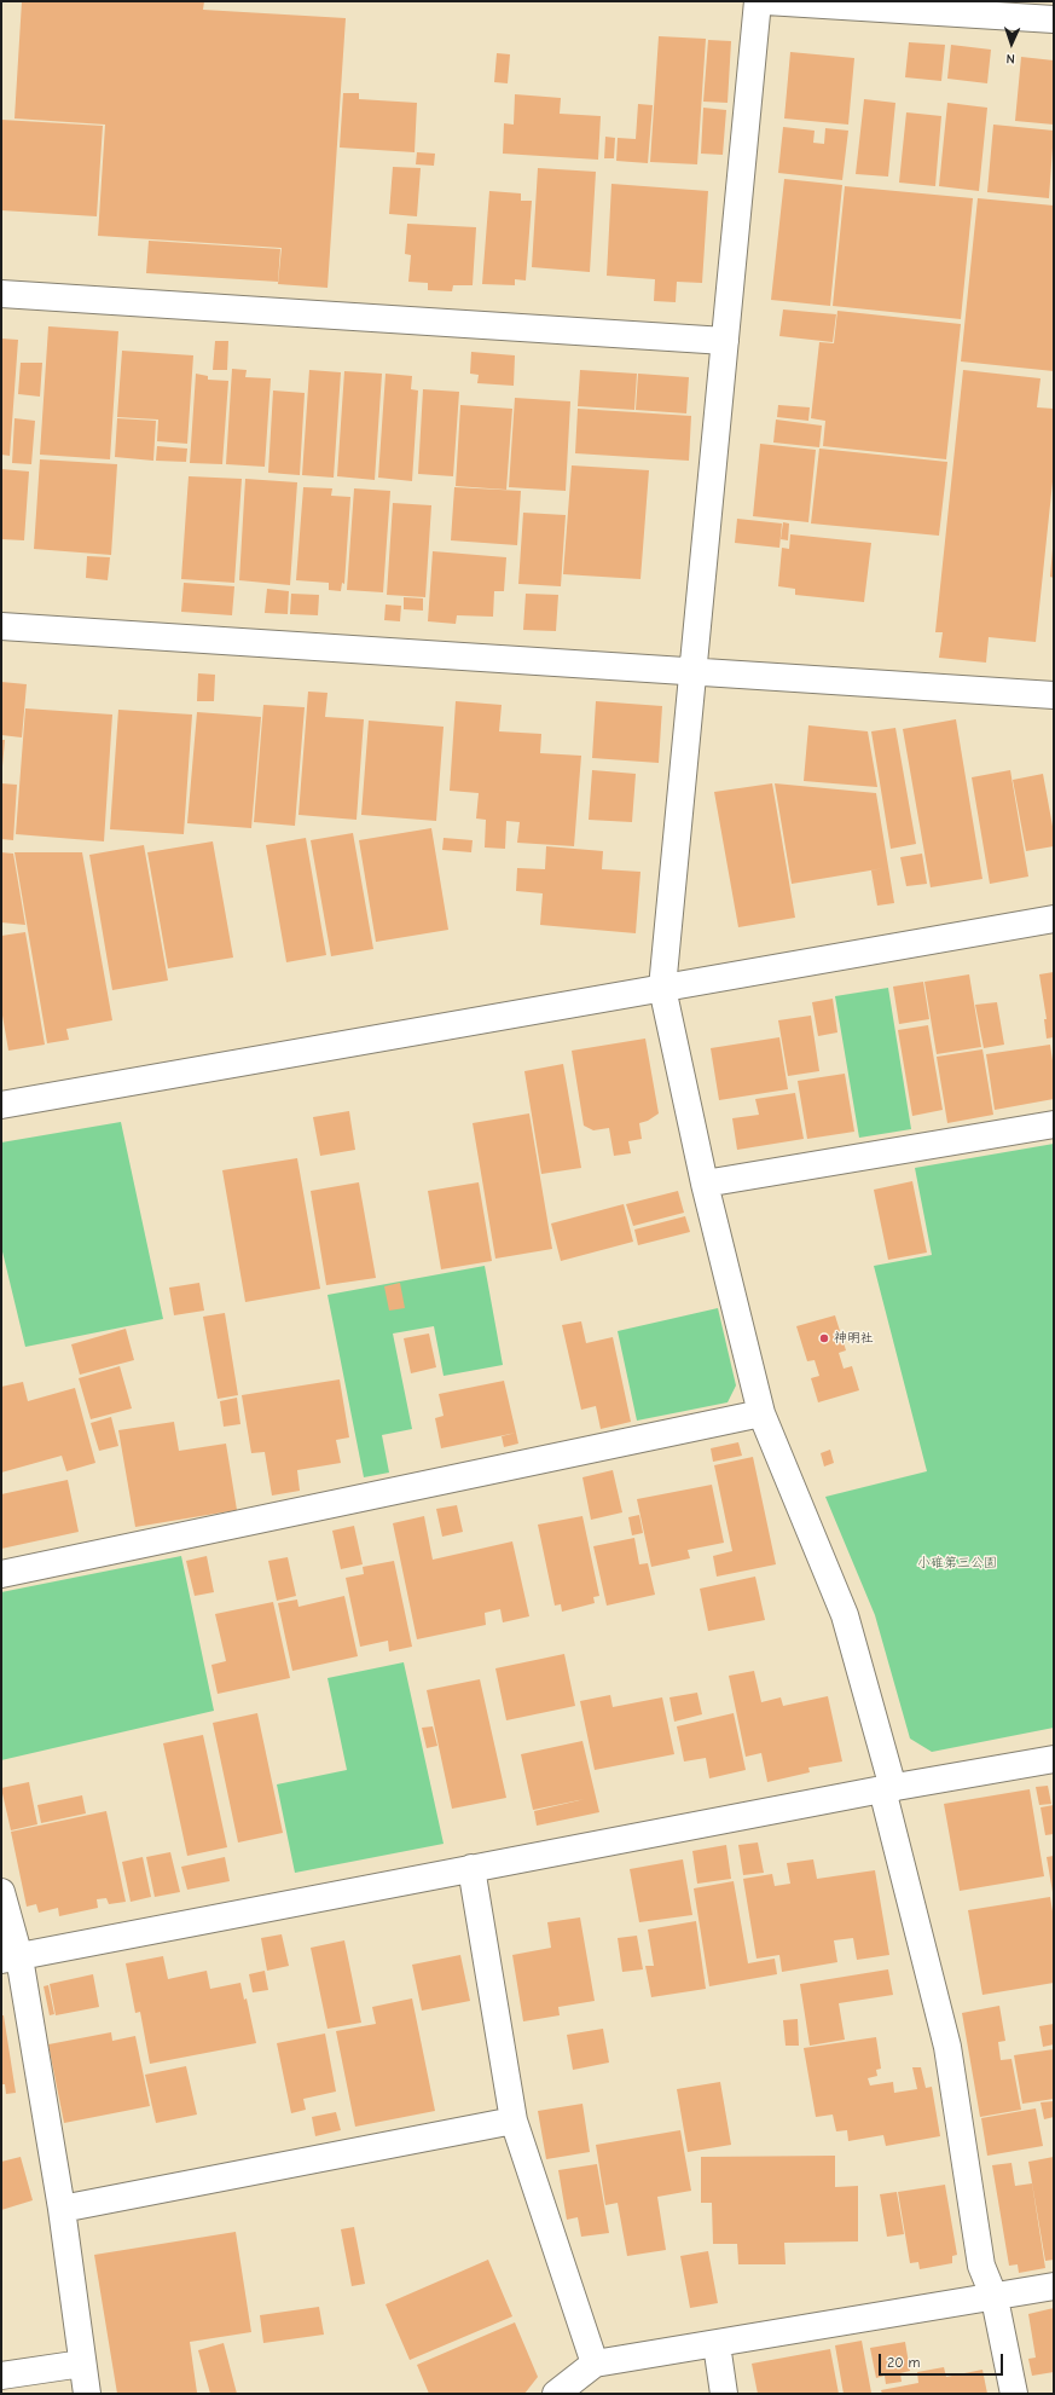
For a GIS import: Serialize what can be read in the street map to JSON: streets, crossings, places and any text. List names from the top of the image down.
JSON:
{
  "parks": ["小碓第三公園"],
  "places": ["神明社"],
  "scale_bar": "20 m",
  "north": "bottom"
}
